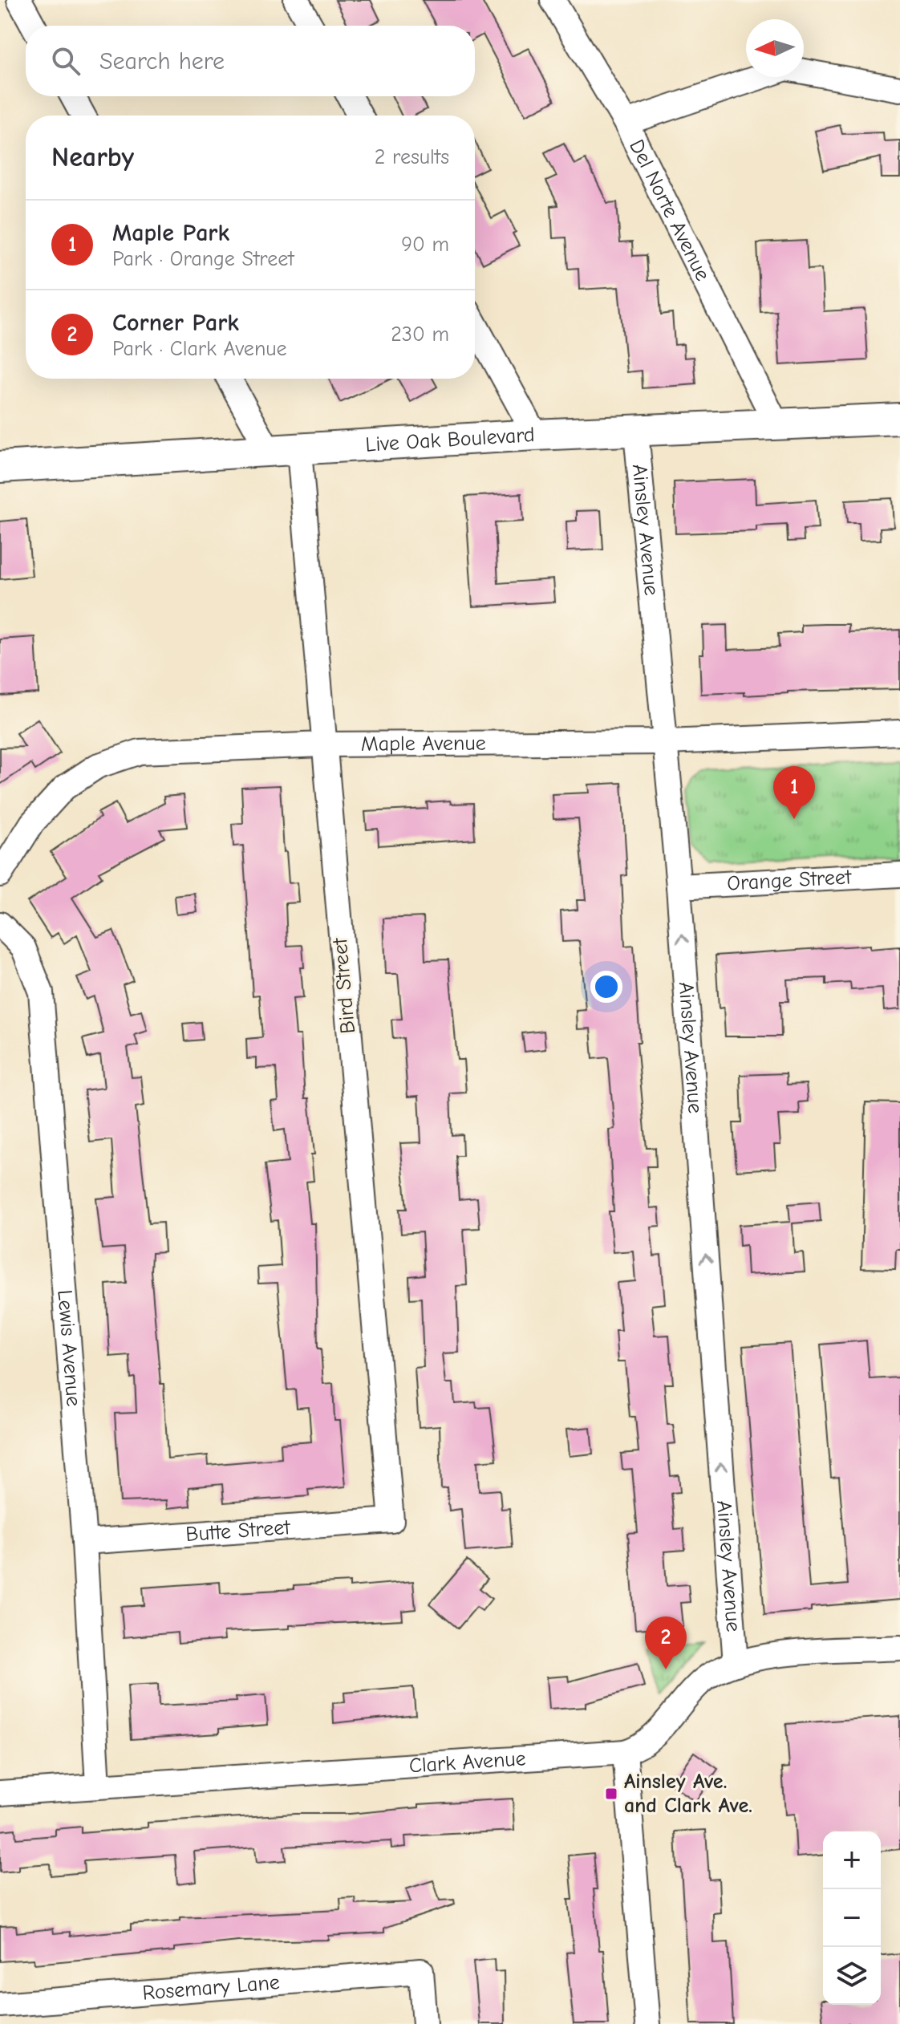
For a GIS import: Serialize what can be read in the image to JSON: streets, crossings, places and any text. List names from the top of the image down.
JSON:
{
  "streets": {
    "main road": ["Live Oak Boulevard"],
    "street": [
      "Del Norte Avenue",
      "Ainsley Avenue",
      "Maple Avenue",
      "Orange Street",
      "Bird Street",
      "Lewis Avenue",
      "Butte Street",
      "Clark Avenue",
      "Rosemary Lane"
    ]
  },
  "crossings": [
    ["Del Norte Avenue", "Live Oak Boulevard"],
    ["Live Oak Boulevard", "Ainsley Avenue"],
    ["Live Oak Boulevard", "Bird Street"],
    ["Ainsley Avenue", "Maple Avenue"],
    ["Ainsley Avenue", "Orange Street"],
    ["Ainsley Avenue", "Clark Avenue"],
    ["Maple Avenue", "Bird Street"],
    ["Bird Street", "Butte Street"],
    ["Lewis Avenue", "Butte Street"],
    ["Lewis Avenue", "Clark Avenue"]
  ],
  "one_way": ["Ainsley Avenue"],
  "places": {
    "transit": ["Ainsley Ave. and Clark Ave."]
  },
  "north": "left",
  "page": {
    "search": "Search here",
    "heading": ["Nearby", "2 results"],
    "list": [
      {
        "mark": "1",
        "name": "Maple Park",
        "note": "Park · Orange Street",
        "value": "90 m"
      },
      {
        "mark": "2",
        "name": "Corner Park",
        "note": "Park · Clark Avenue",
        "value": "230 m"
      }
    ],
    "pins": ["1", "2"],
    "map_buttons": ["+", "−"]
  }
}
